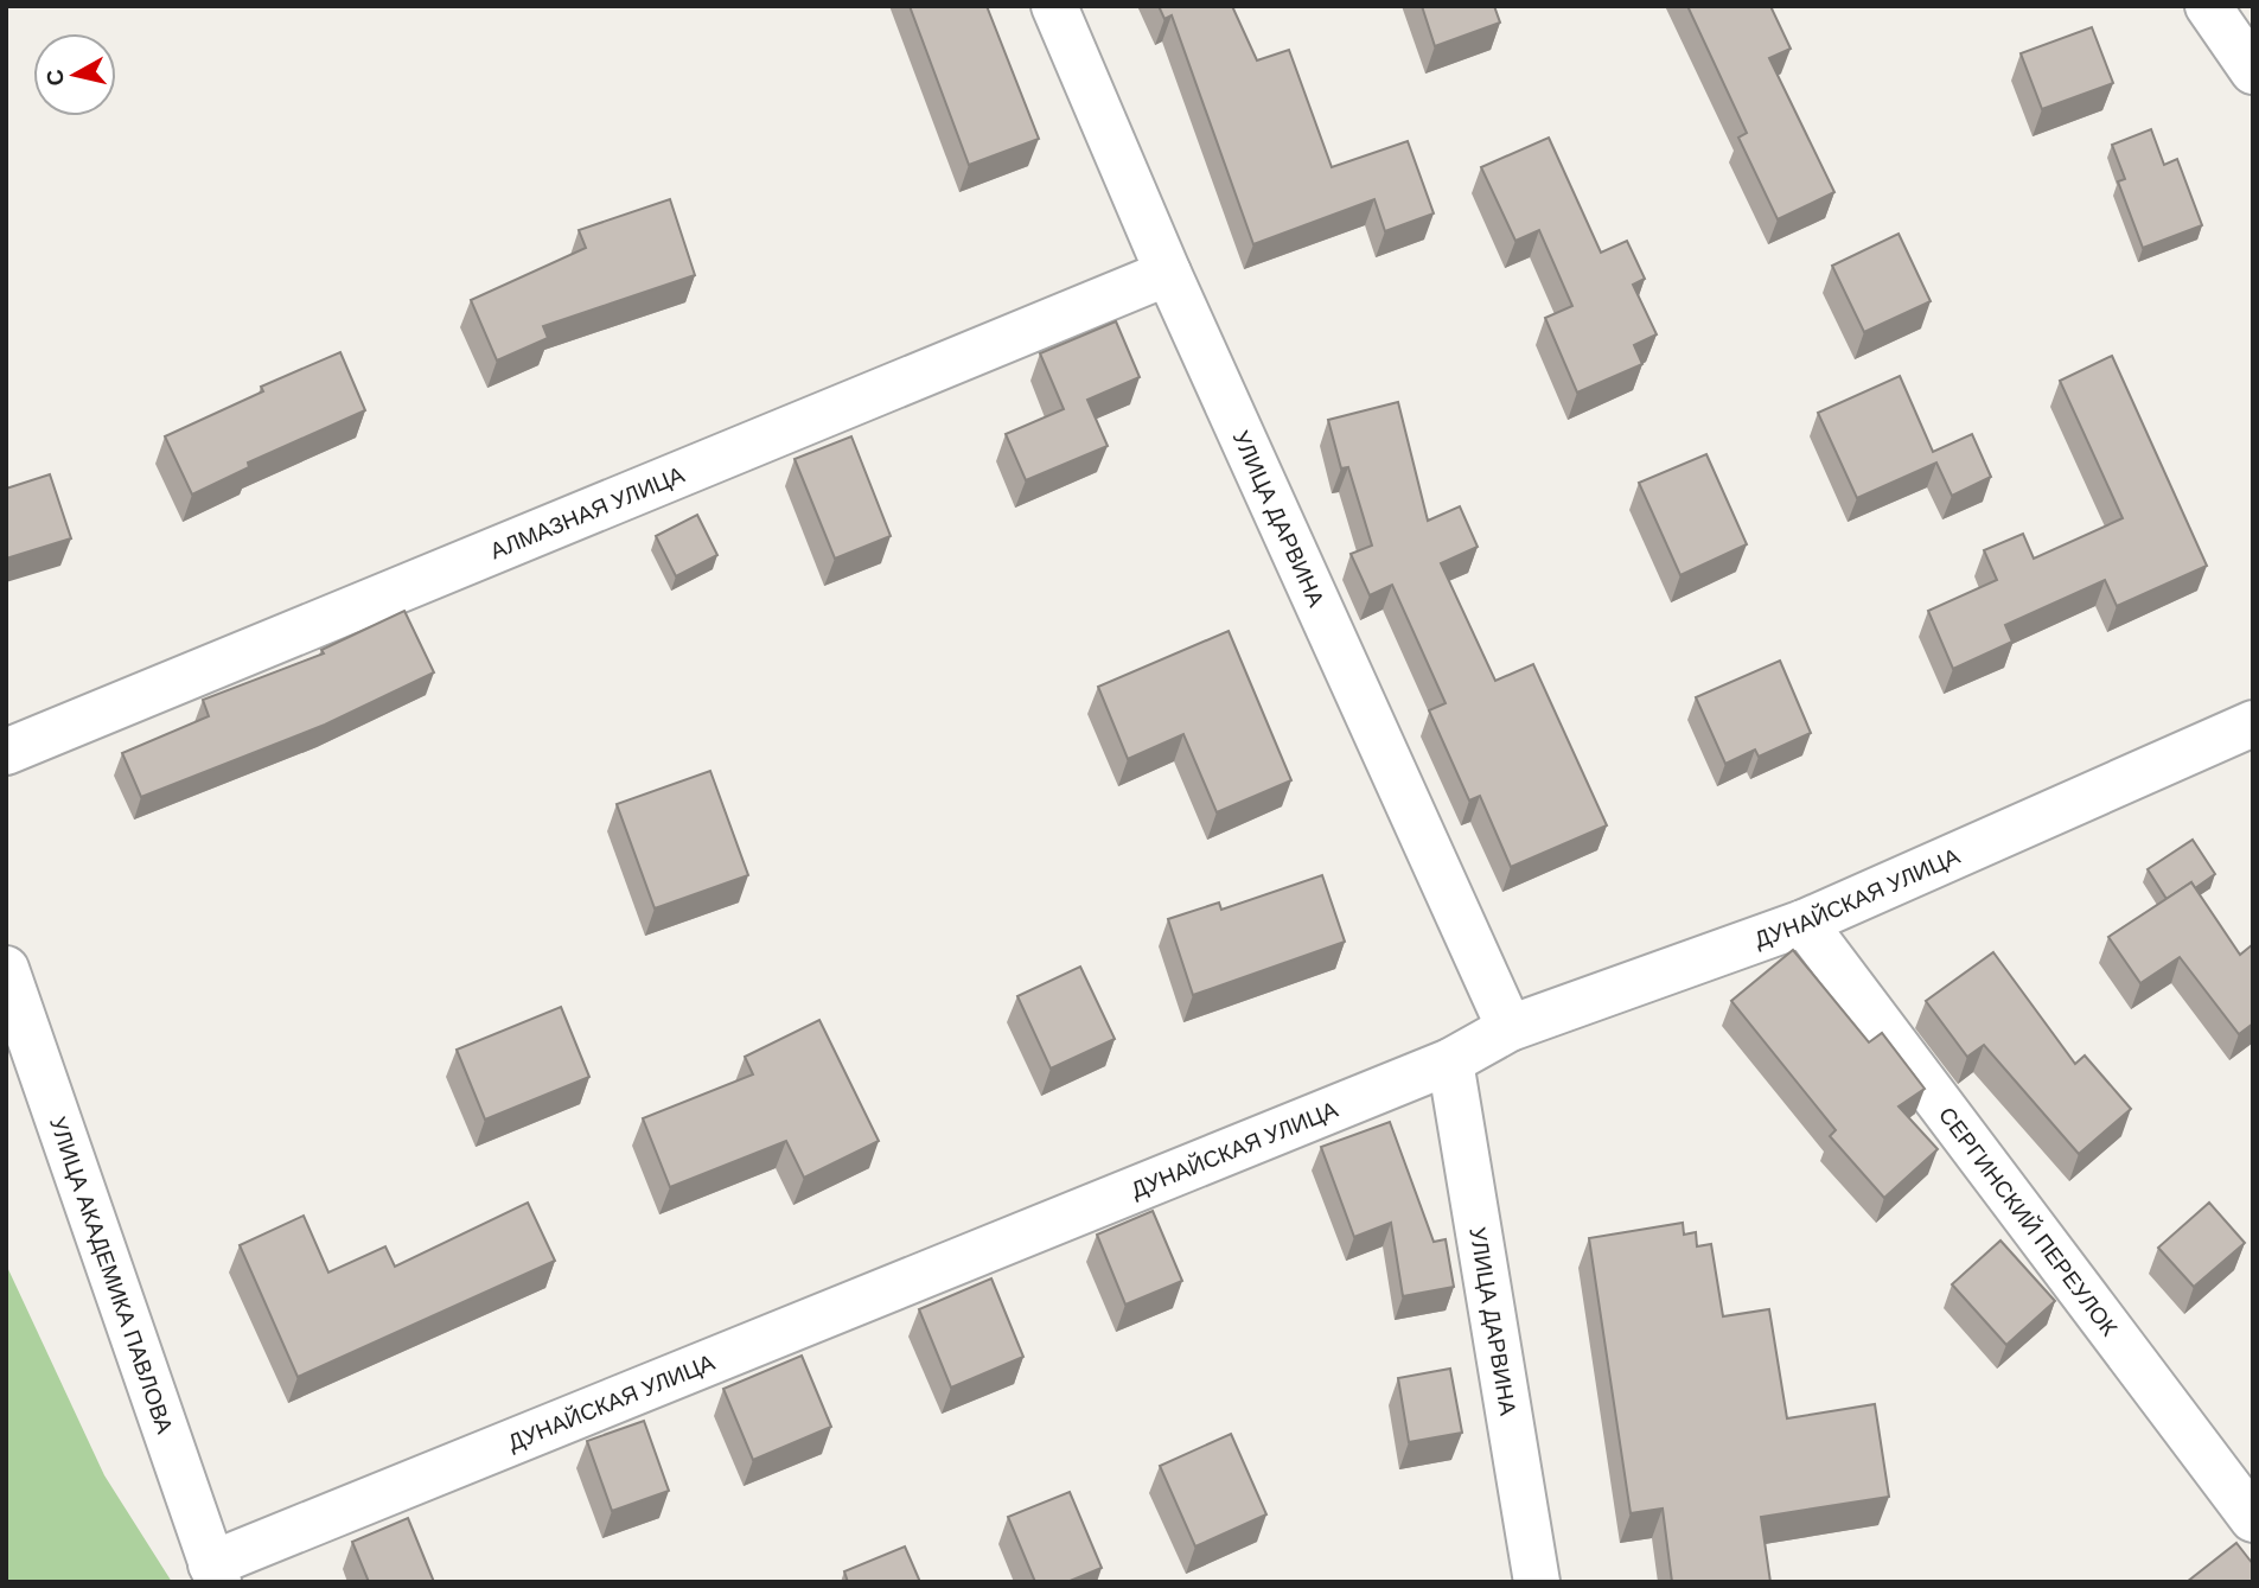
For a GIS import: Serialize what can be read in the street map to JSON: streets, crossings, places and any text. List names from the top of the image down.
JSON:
{
  "streets": {
    "street": [
      "АЛМАЗНАЯ УЛИЦА",
      "УЛИЦА ДАРВИНА",
      "ДУНАЙСКАЯ УЛИЦА",
      "СЕРГИНСКИЙ ПЕРЕУЛОК",
      "УЛИЦА АКАДЕМИКА ПАВЛОВА"
    ]
  },
  "crossings": [
    ["АЛМАЗНАЯ УЛИЦА", "УЛИЦА ДАРВИНА"],
    ["УЛИЦА ДАРВИНА", "ДУНАЙСКАЯ УЛИЦА"],
    ["ДУНАЙСКАЯ УЛИЦА", "СЕРГИНСКИЙ ПЕРЕУЛОК"],
    ["ДУНАЙСКАЯ УЛИЦА", "УЛИЦА АКАДЕМИКА ПАВЛОВА"]
  ],
  "north": "left"
}
